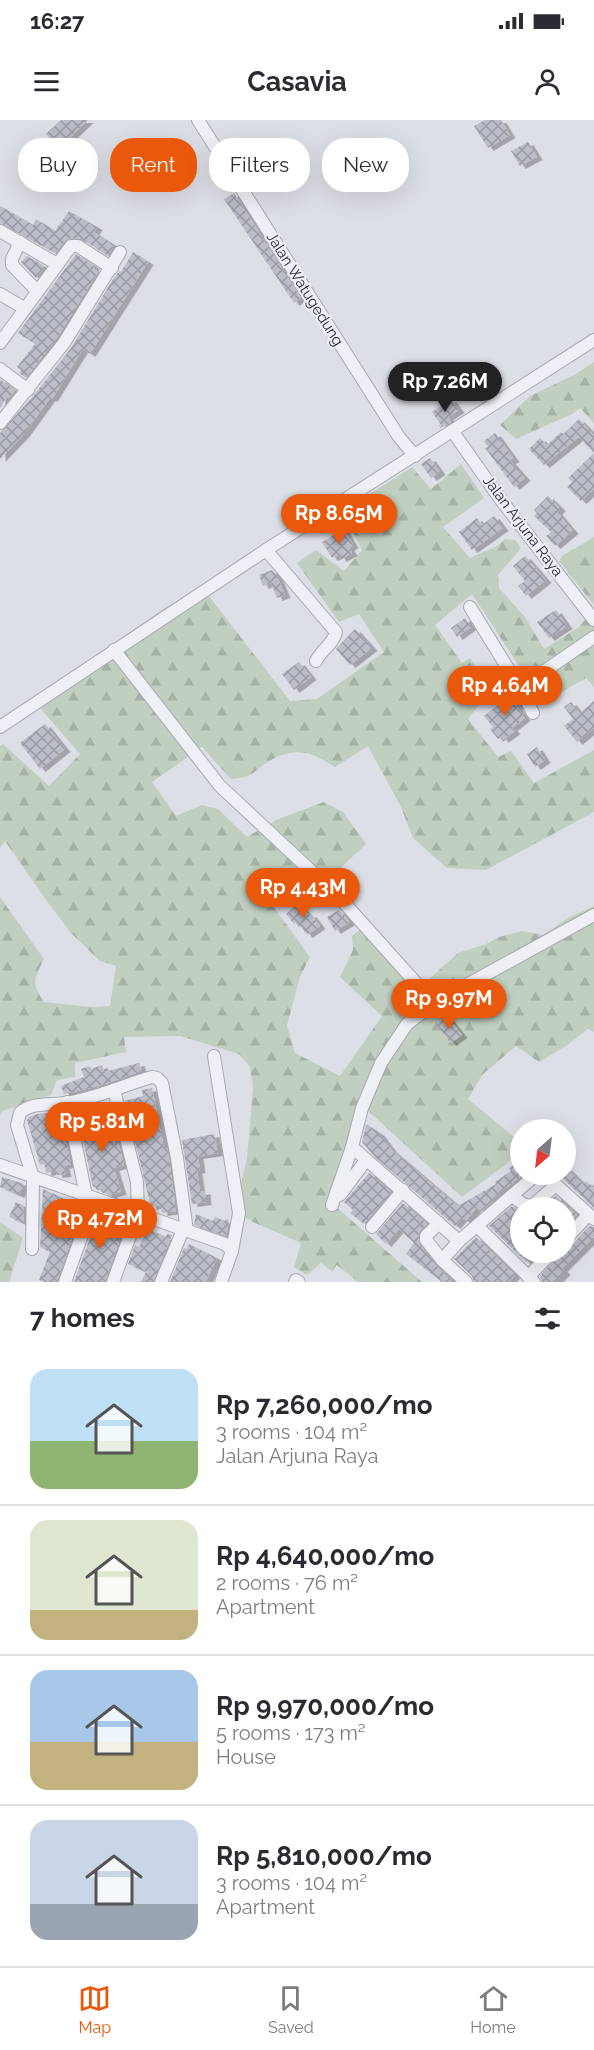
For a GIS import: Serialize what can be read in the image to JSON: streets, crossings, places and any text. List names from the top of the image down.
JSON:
{
  "streets": {
    "street": ["Jalan Watugedung", "Jalan Arjuna Raya"]
  },
  "north": "bottom left",
  "page": {
    "status": "16:27",
    "header": "Casavia",
    "chip": [
      "Buy",
      "Rent",
      "Filters",
      "New"
    ],
    "price": [
      "Rp 7.26M",
      "Rp 8.65M",
      "Rp 4.64M",
      "Rp 4.43M",
      "Rp 9.97M",
      "Rp 5.81M",
      "Rp 4.72M"
    ],
    "heading": "7 homes",
    "list": [
      {
        "name": "Rp 7,260,000/mo",
        "note": "3 rooms · 104 m² · Jalan Arjuna Raya"
      },
      {
        "name": "Rp 4,640,000/mo",
        "note": "2 rooms · 76 m² · Apartment"
      },
      {
        "name": "Rp 9,970,000/mo",
        "note": "5 rooms · 173 m² · House"
      },
      {
        "name": "Rp 5,810,000/mo",
        "note": "3 rooms · 104 m² · Apartment"
      }
    ],
    "tabs": ["Map", "Saved", "Home"]
  }
}
